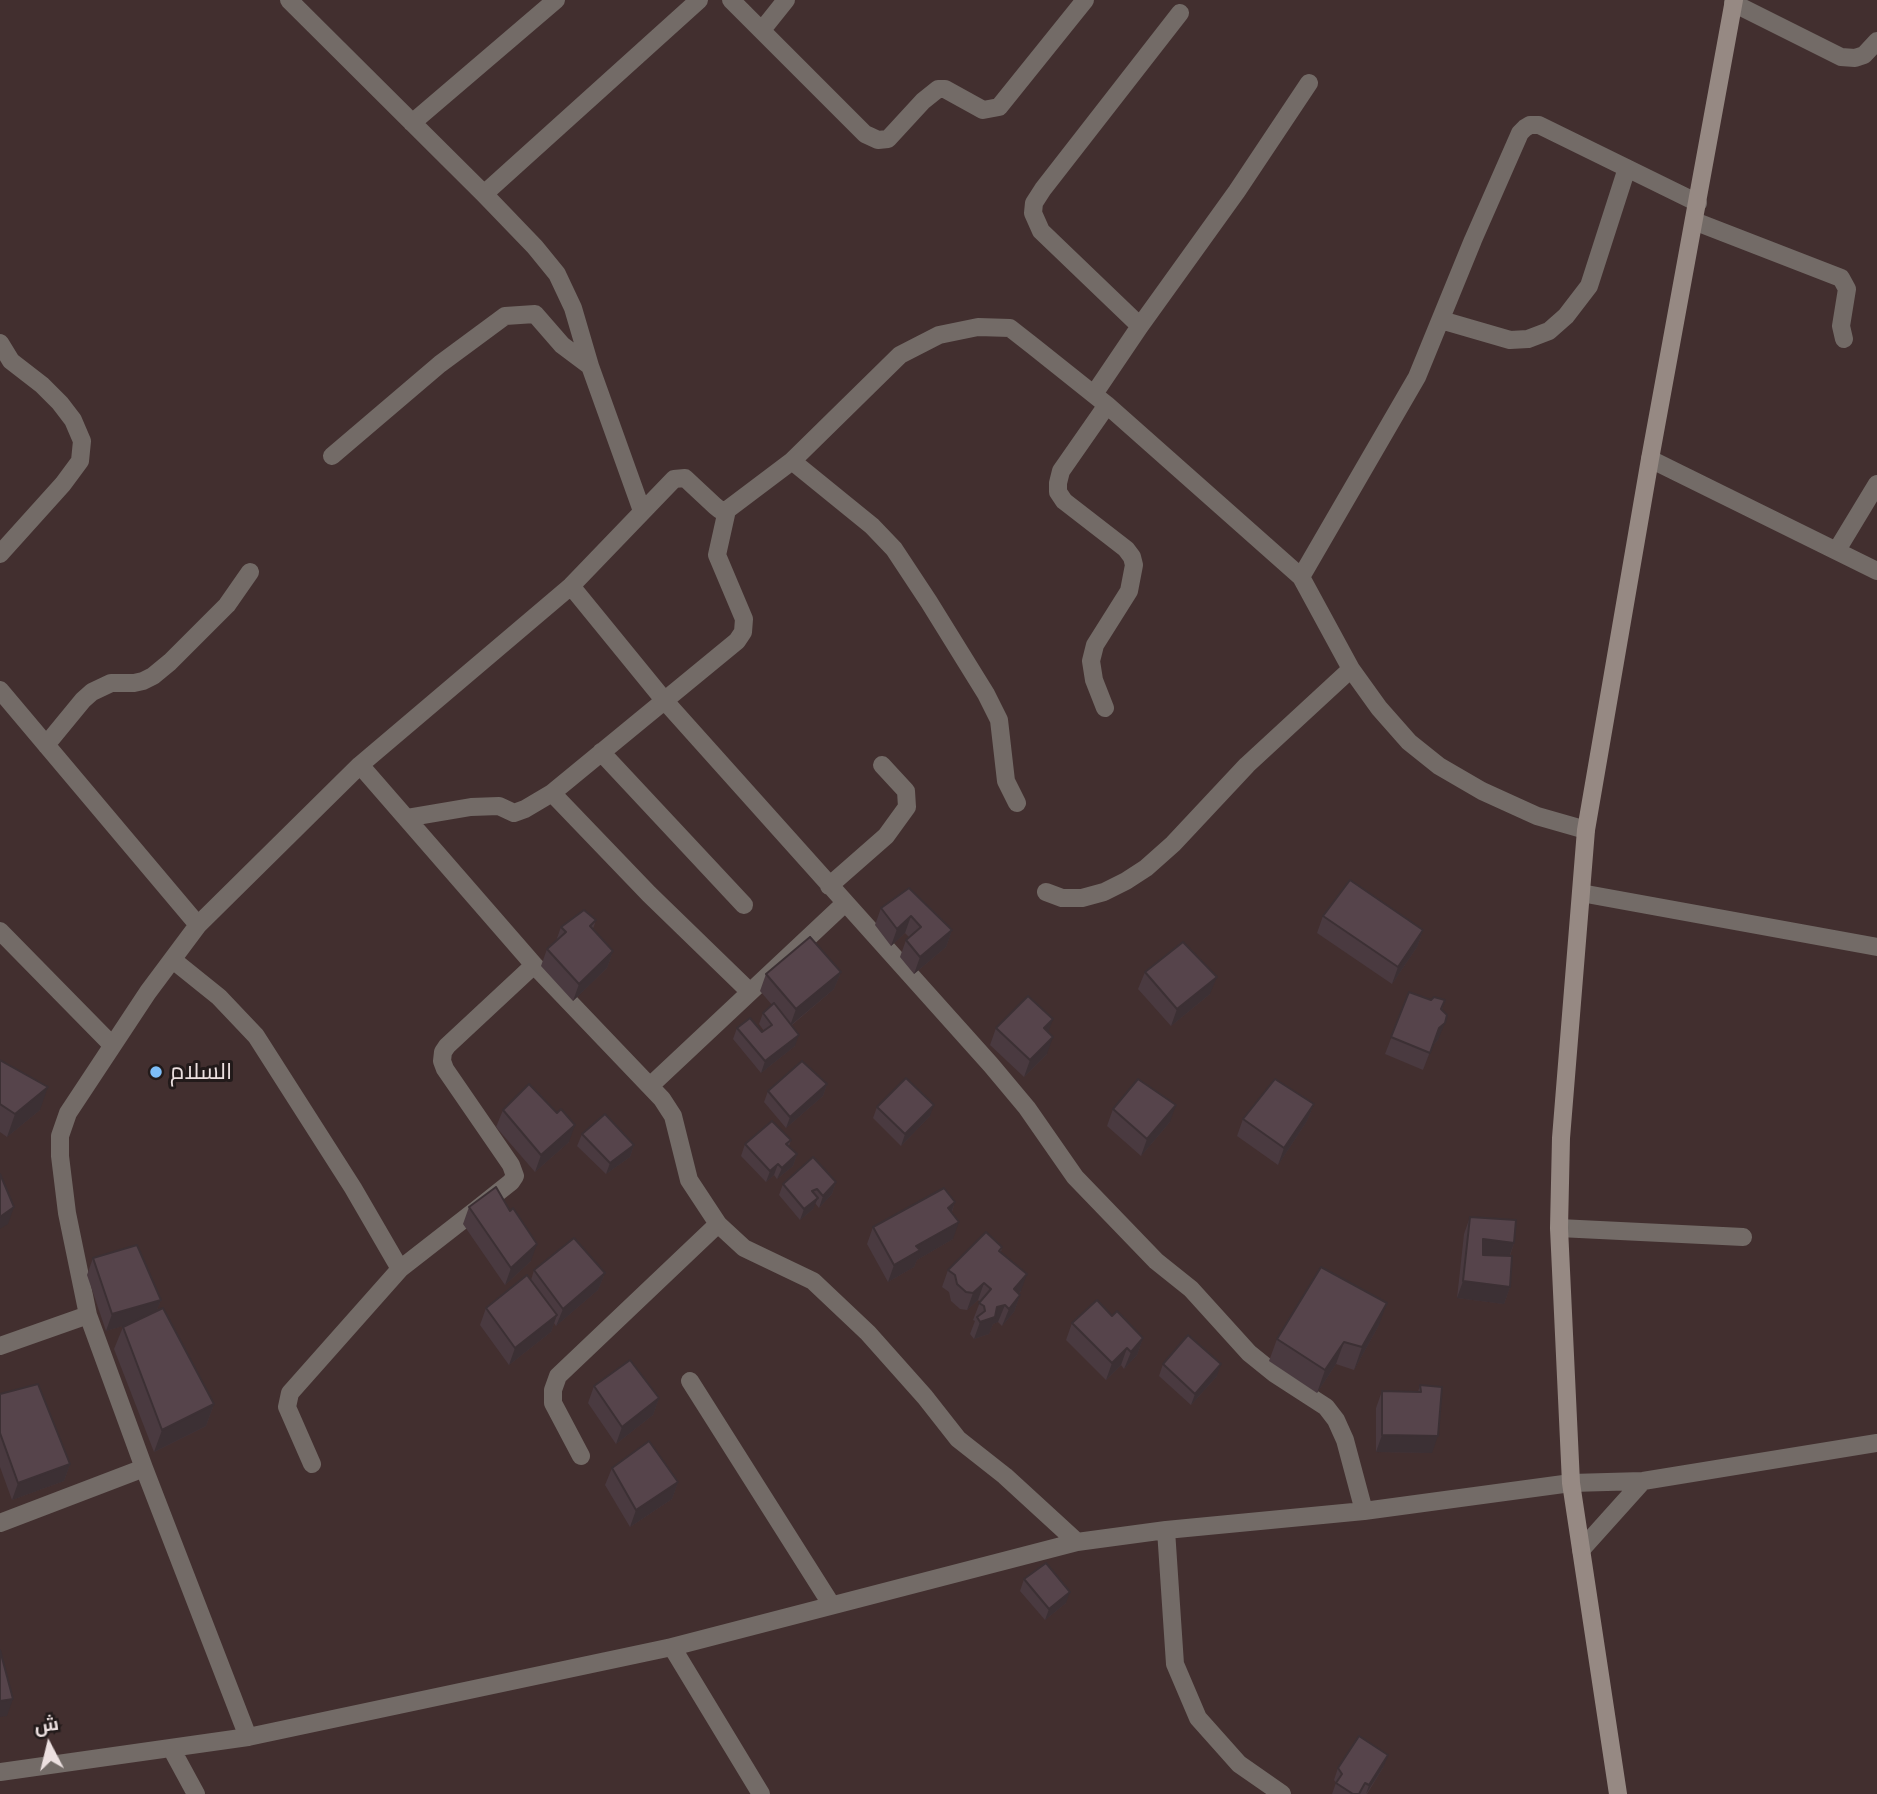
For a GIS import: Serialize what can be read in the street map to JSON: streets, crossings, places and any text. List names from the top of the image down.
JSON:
{
  "places": ["السلام"],
  "north": "top"
}
